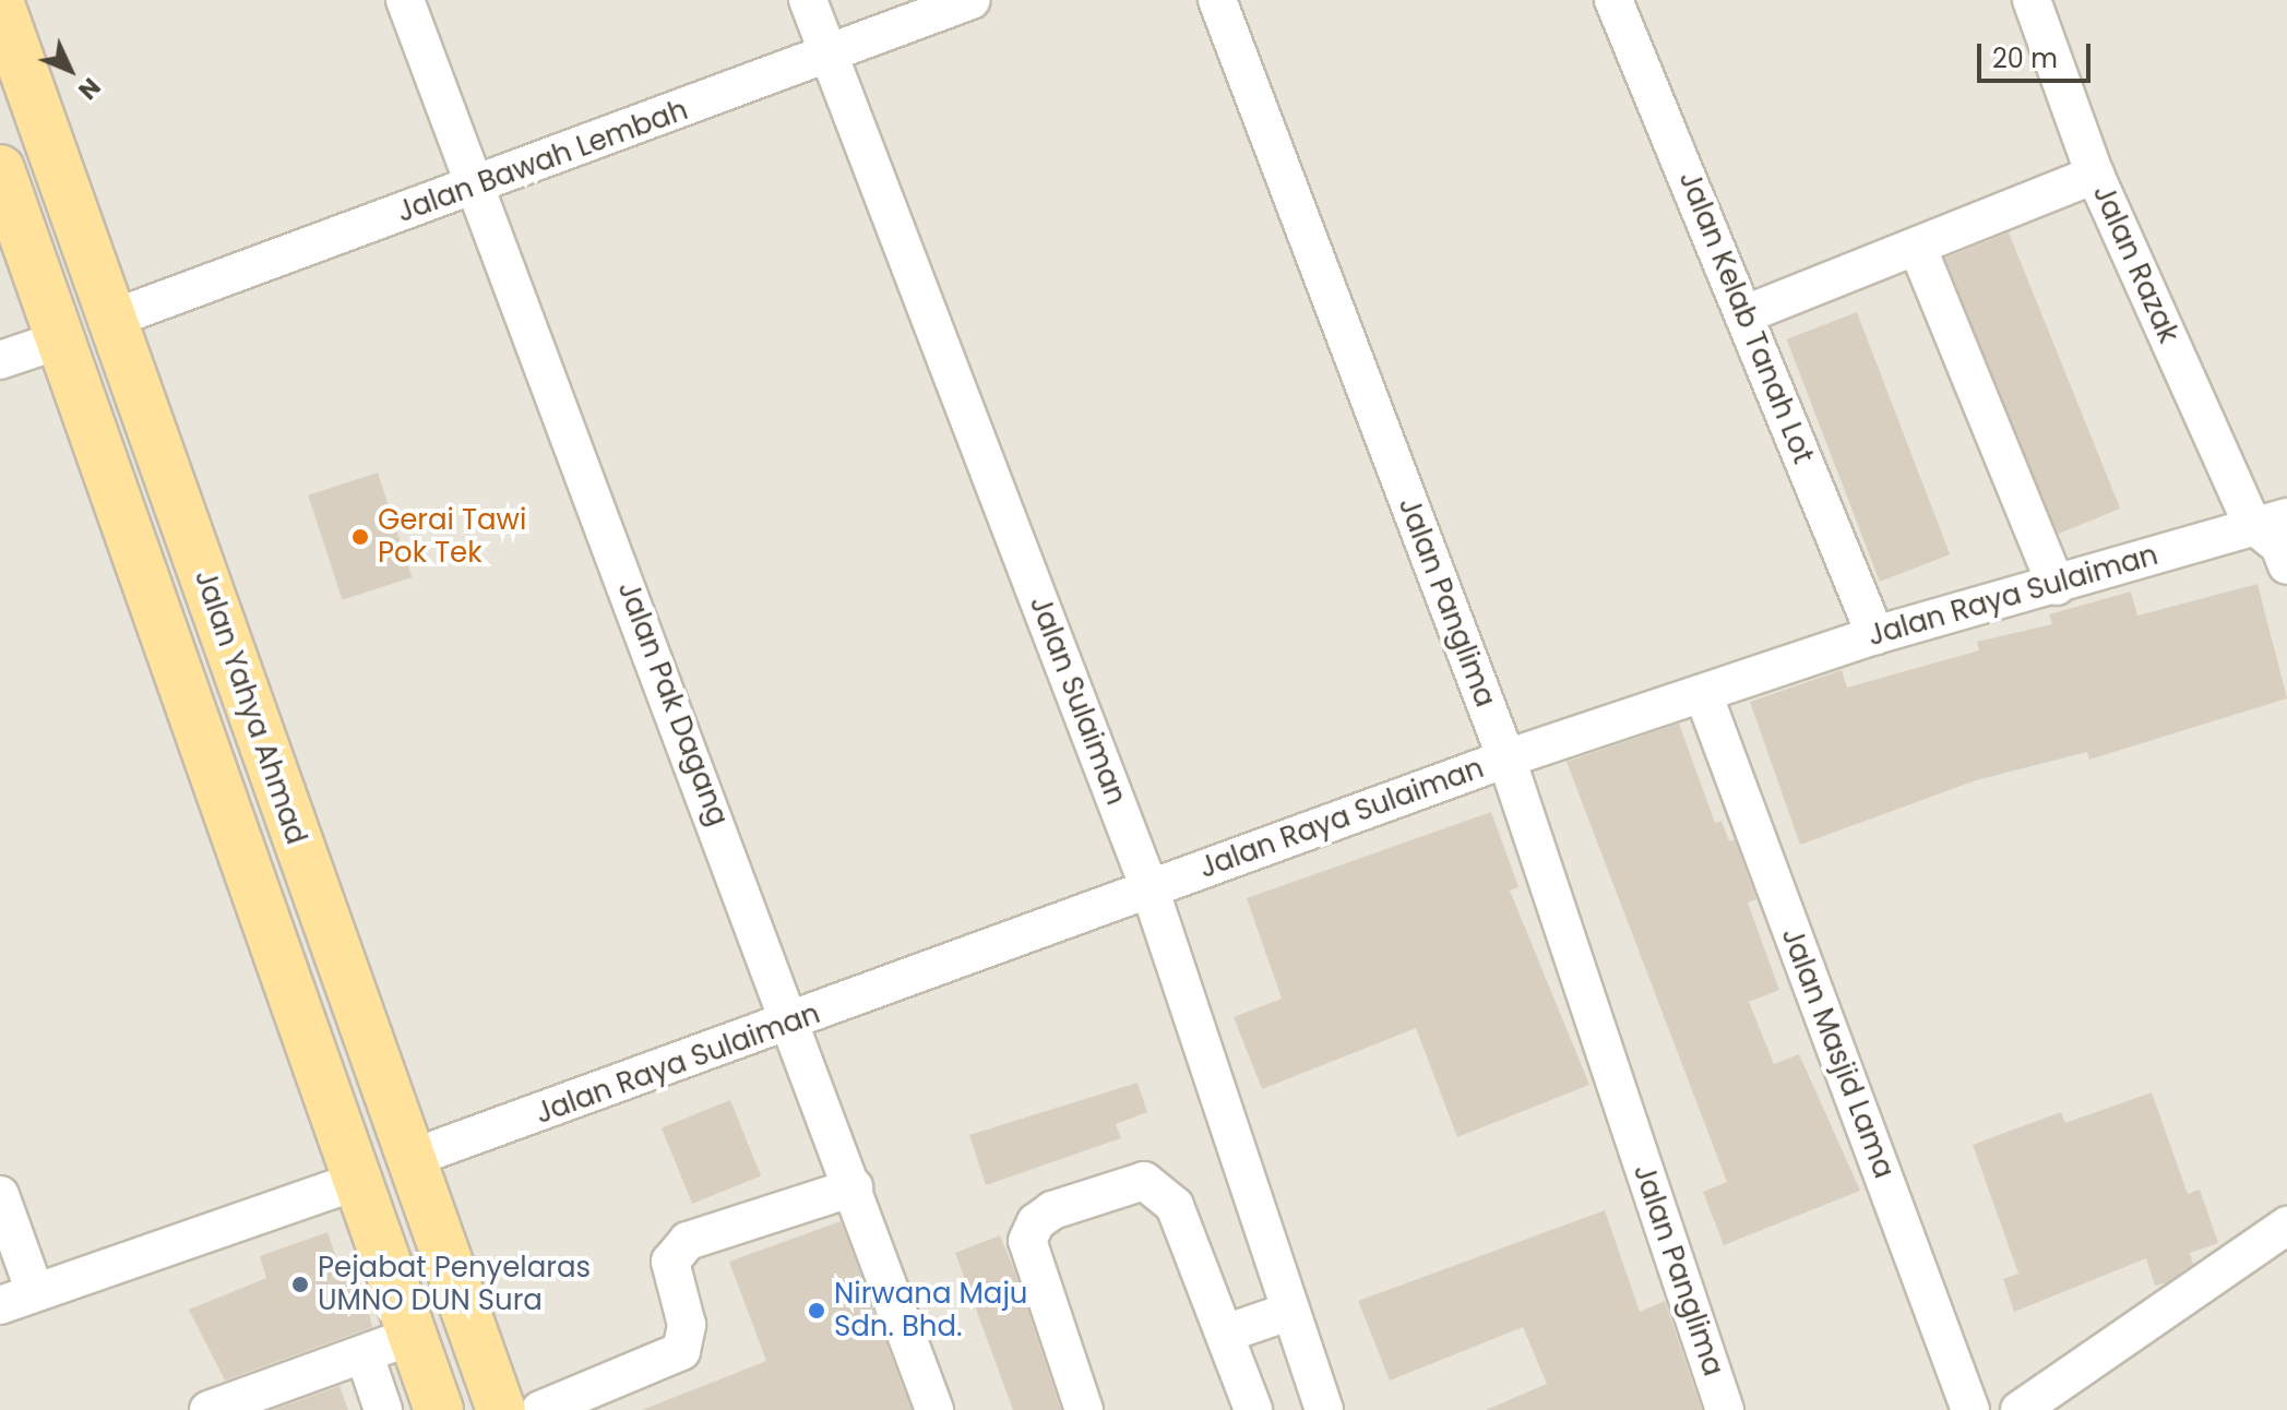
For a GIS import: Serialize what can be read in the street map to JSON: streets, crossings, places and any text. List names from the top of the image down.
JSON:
{
  "streets": {
    "main road": ["Jalan Yahya Ahmad"],
    "street": [
      "Jalan Bawah Lembah",
      "Jalan Razak",
      "Jalan Kelab Tanah Lot",
      "Jalan Raya Sulaiman",
      "Jalan Panglima",
      "Jalan Sulaiman",
      "Jalan Pak Dagang",
      "Jalan Masjid Lama"
    ]
  },
  "crossings": [
    ["Jalan Bawah Lembah", "Jalan Sulaiman"],
    ["Jalan Bawah Lembah", "Jalan Pak Dagang"],
    ["Jalan Bawah Lembah", "Jalan Yahya Ahmad"],
    ["Jalan Razak", "Jalan Raya Sulaiman"],
    ["Jalan Kelab Tanah Lot", "Jalan Raya Sulaiman"],
    ["Jalan Raya Sulaiman", "Jalan Panglima"],
    ["Jalan Raya Sulaiman", "Jalan Sulaiman"],
    ["Jalan Raya Sulaiman", "Jalan Pak Dagang"],
    ["Jalan Raya Sulaiman", "Jalan Yahya Ahmad"],
    ["Jalan Raya Sulaiman", "Jalan Masjid Lama"]
  ],
  "places": ["Gerai Tawi Pok Tek", "Pejabat Penyelaras UMNO DUN Sura", "Nirwana Maju Sdn. Bhd."],
  "scale_bar": "20 m",
  "north": "bottom right"
}
